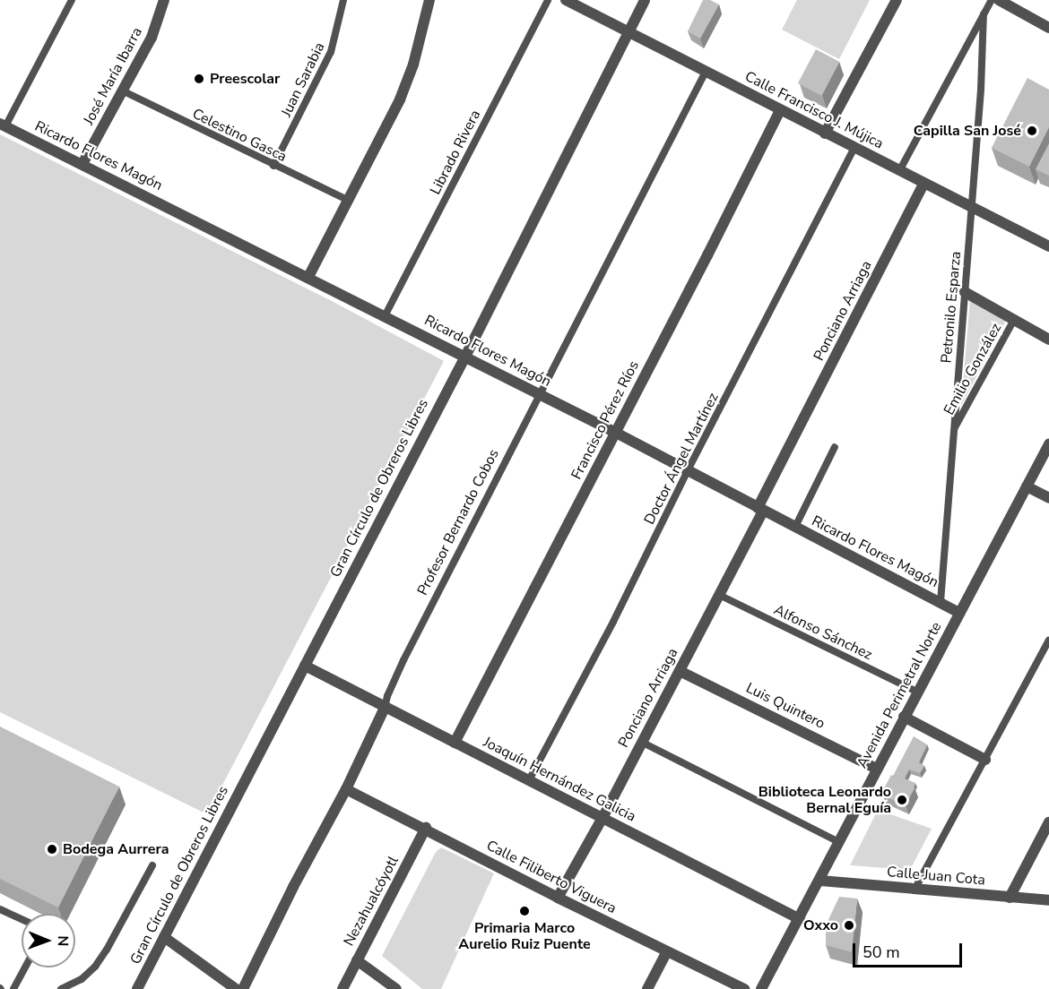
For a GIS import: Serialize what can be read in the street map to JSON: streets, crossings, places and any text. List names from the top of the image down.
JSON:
{
  "streets": {
    "street": [
      "José María Ibarra",
      "Calle Francisco J. Mújica",
      "Ricardo Flores Magón",
      "Ponciano Arriaga",
      "Francisco Pérez Ríos",
      "Gran Círculo de Obreros Libres",
      "Profesor Bernardo Cobos",
      "Avenida Perimetral Norte",
      "Luis Quintero",
      "Joaquín Hernández Galicia",
      "Calle Juan Cota",
      "Calle Filiberto Viguera",
      "Nezahualcóyotl"
    ],
    "lane": [
      "Juan Sarabia",
      "Celestino Gasca",
      "Librado Rivera",
      "Petronilo Esparza",
      "Emilio González",
      "Doctor Ángel Martínez",
      "Alfonso Sánchez"
    ]
  },
  "crossings": [
    ["José María Ibarra", "Celestino Gasca"],
    ["José María Ibarra", "Ricardo Flores Magón"],
    ["Juan Sarabia", "Celestino Gasca"],
    ["Calle Francisco J. Mújica", "Petronilo Esparza"],
    ["Calle Francisco J. Mújica", "Ponciano Arriaga"],
    ["Calle Francisco J. Mújica", "Francisco Pérez Ríos"],
    ["Calle Francisco J. Mújica", "Doctor Ángel Martínez"],
    ["Calle Francisco J. Mújica", "Gran Círculo de Obreros Libres"],
    ["Calle Francisco J. Mújica", "Profesor Bernardo Cobos"],
    ["Librado Rivera", "Ricardo Flores Magón"],
    ["Ricardo Flores Magón", "Petronilo Esparza"],
    ["Ricardo Flores Magón", "Ponciano Arriaga"],
    ["Ricardo Flores Magón", "Francisco Pérez Ríos"],
    ["Ricardo Flores Magón", "Doctor Ángel Martínez"],
    ["Ricardo Flores Magón", "Gran Círculo de Obreros Libres"],
    ["Ricardo Flores Magón", "Profesor Bernardo Cobos"],
    ["Ricardo Flores Magón", "Avenida Perimetral Norte"],
    ["Petronilo Esparza", "Emilio González"],
    ["Ponciano Arriaga", "Alfonso Sánchez"],
    ["Ponciano Arriaga", "Luis Quintero"],
    ["Ponciano Arriaga", "Joaquín Hernández Galicia"],
    ["Ponciano Arriaga", "Calle Filiberto Viguera"],
    ["Francisco Pérez Ríos", "Joaquín Hernández Galicia"],
    ["Doctor Ángel Martínez", "Joaquín Hernández Galicia"],
    ["Gran Círculo de Obreros Libres", "Joaquín Hernández Galicia"],
    ["Profesor Bernardo Cobos", "Joaquín Hernández Galicia"],
    ["Profesor Bernardo Cobos", "Calle Filiberto Viguera"],
    ["Alfonso Sánchez", "Avenida Perimetral Norte"],
    ["Avenida Perimetral Norte", "Luis Quintero"],
    ["Avenida Perimetral Norte", "Joaquín Hernández Galicia"],
    ["Avenida Perimetral Norte", "Calle Juan Cota"],
    ["Calle Filiberto Viguera", "Nezahualcóyotl"]
  ],
  "places": [
    "Preescolar",
    "Capilla San José",
    "Biblioteca Leonardo Bernal Eguía",
    "Bodega Aurrera",
    "Primaria Marco Aurelio Ruiz Puente",
    "Oxxo"
  ],
  "scale_bar": "50 m",
  "north": "right"
}
